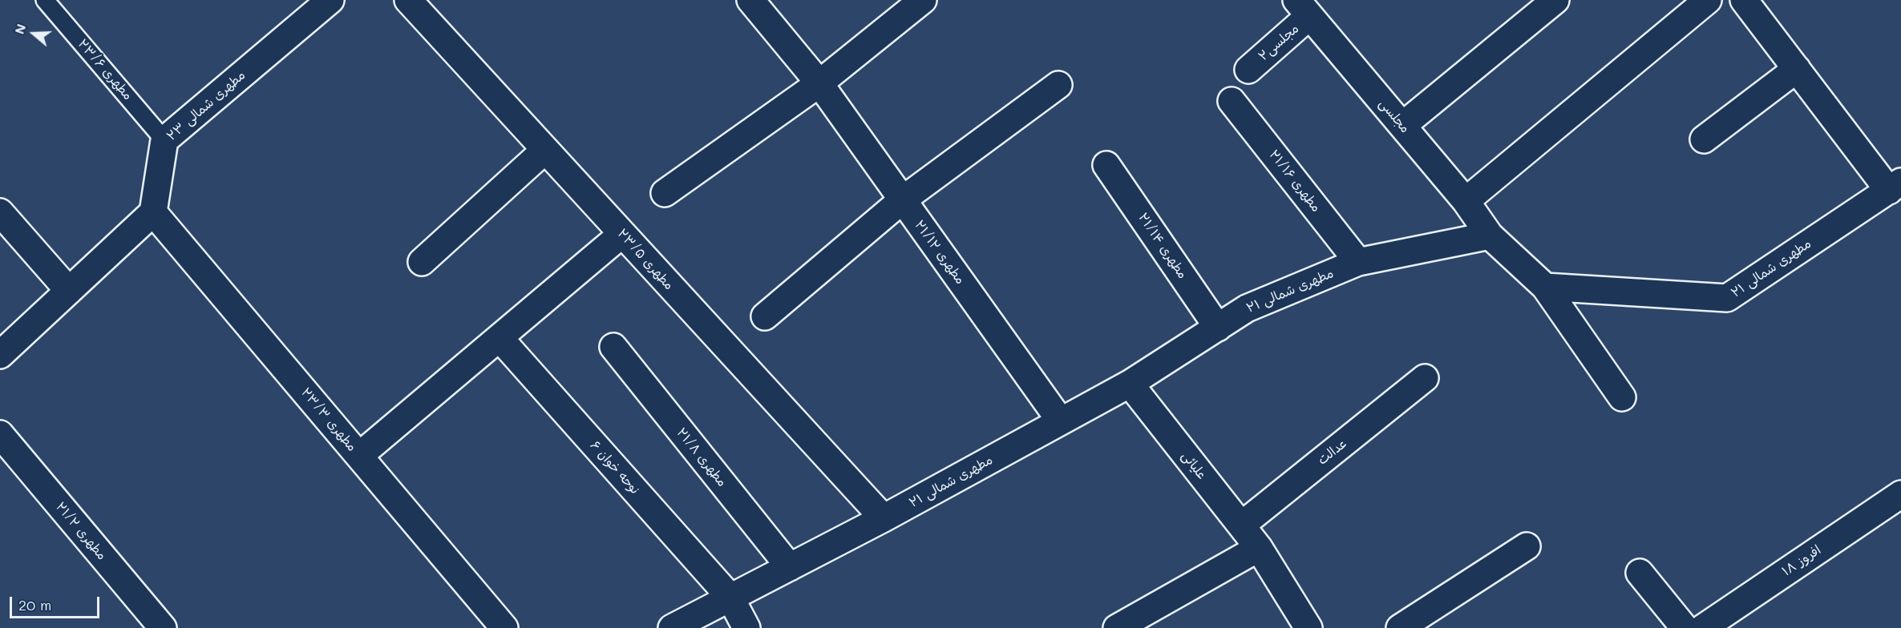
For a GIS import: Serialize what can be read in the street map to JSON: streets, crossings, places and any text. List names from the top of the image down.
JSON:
{
  "streets": {
    "street": [
      "مجلسی۲",
      "مطهری شمالی ۲۳",
      "مجلسی",
      "مطهری ۲۱/۱۶",
      "مطهری ۲۱/۱۴",
      "مطهری ۲۱/۱۲",
      "مطهری ۲۳/۵",
      "مطهری شمالی ۲۱",
      "مطهری ۲۳/۳",
      "عدالت",
      "مطهری ۲۱/۸",
      "علیائی",
      "نوحه خوان ۶",
      "مطهری ۲۱/۲",
      "افروز ۱۸"
    ],
    "lane": ["مطهری ۲۳/۶"]
  },
  "crossings": [
    ["مجلسی۲", "مجلسی"],
    ["مطهری ۲۳/۶", "مطهری شمالی ۲۳"],
    ["مطهری شمالی ۲۳", "مطهری ۲۳/۳"],
    ["مجلسی", "مطهری شمالی ۲۱"],
    ["مطهری ۲۱/۱۶", "مطهری شمالی ۲۱"],
    ["مطهری ۲۱/۱۴", "مطهری شمالی ۲۱"],
    ["مطهری ۲۱/۱۲", "مطهری شمالی ۲۱"],
    ["مطهری ۲۳/۵", "مطهری شمالی ۲۱"],
    ["مطهری شمالی ۲۱", "مطهری ۲۱/۸"],
    ["مطهری شمالی ۲۱", "علیائی"],
    ["مطهری شمالی ۲۱", "نوحه خوان ۶"],
    ["عدالت", "علیائی"]
  ],
  "scale_bar": "20 m",
  "north": "left"
}
